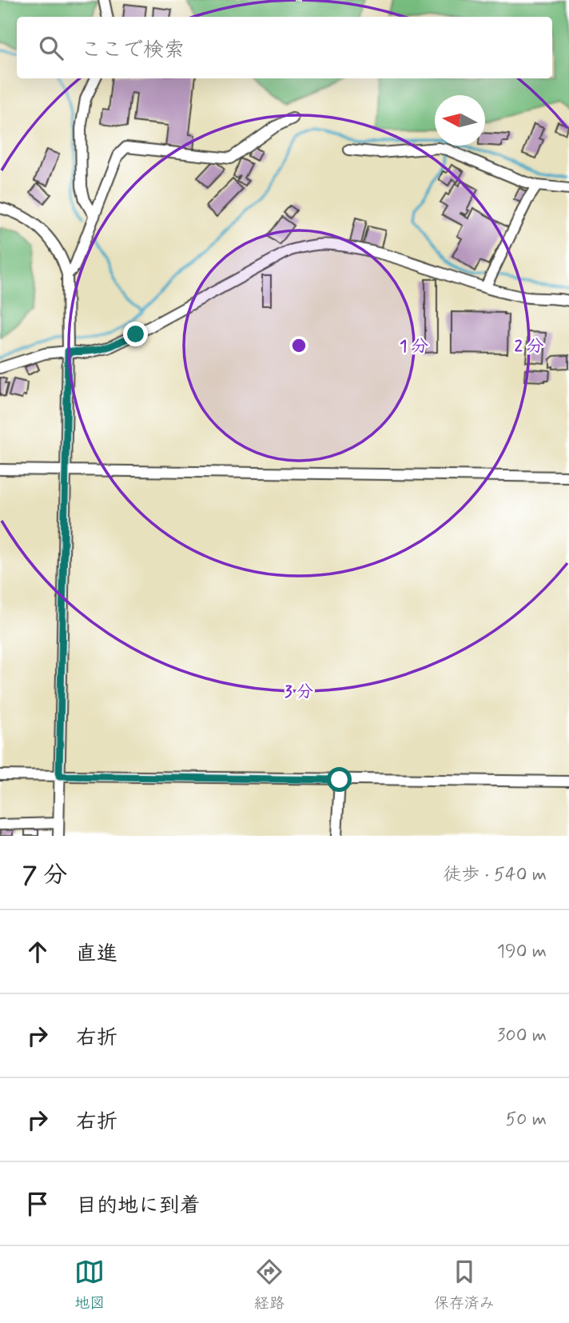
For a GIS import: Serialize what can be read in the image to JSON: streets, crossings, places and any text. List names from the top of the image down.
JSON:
{
  "north": "left",
  "page": {
    "search": "ここで検索",
    "heading": ["7 分", "徒歩 · 540 m"],
    "list": [
      ["直進", "190 m"],
      ["右折", "300 m"],
      ["右折", "50 m"],
      "目的地に到着"
    ],
    "nav": ["地図", "経路", "保存済み"]
  },
  "rings": ["1 分", "2 分", "3 分"]
}
